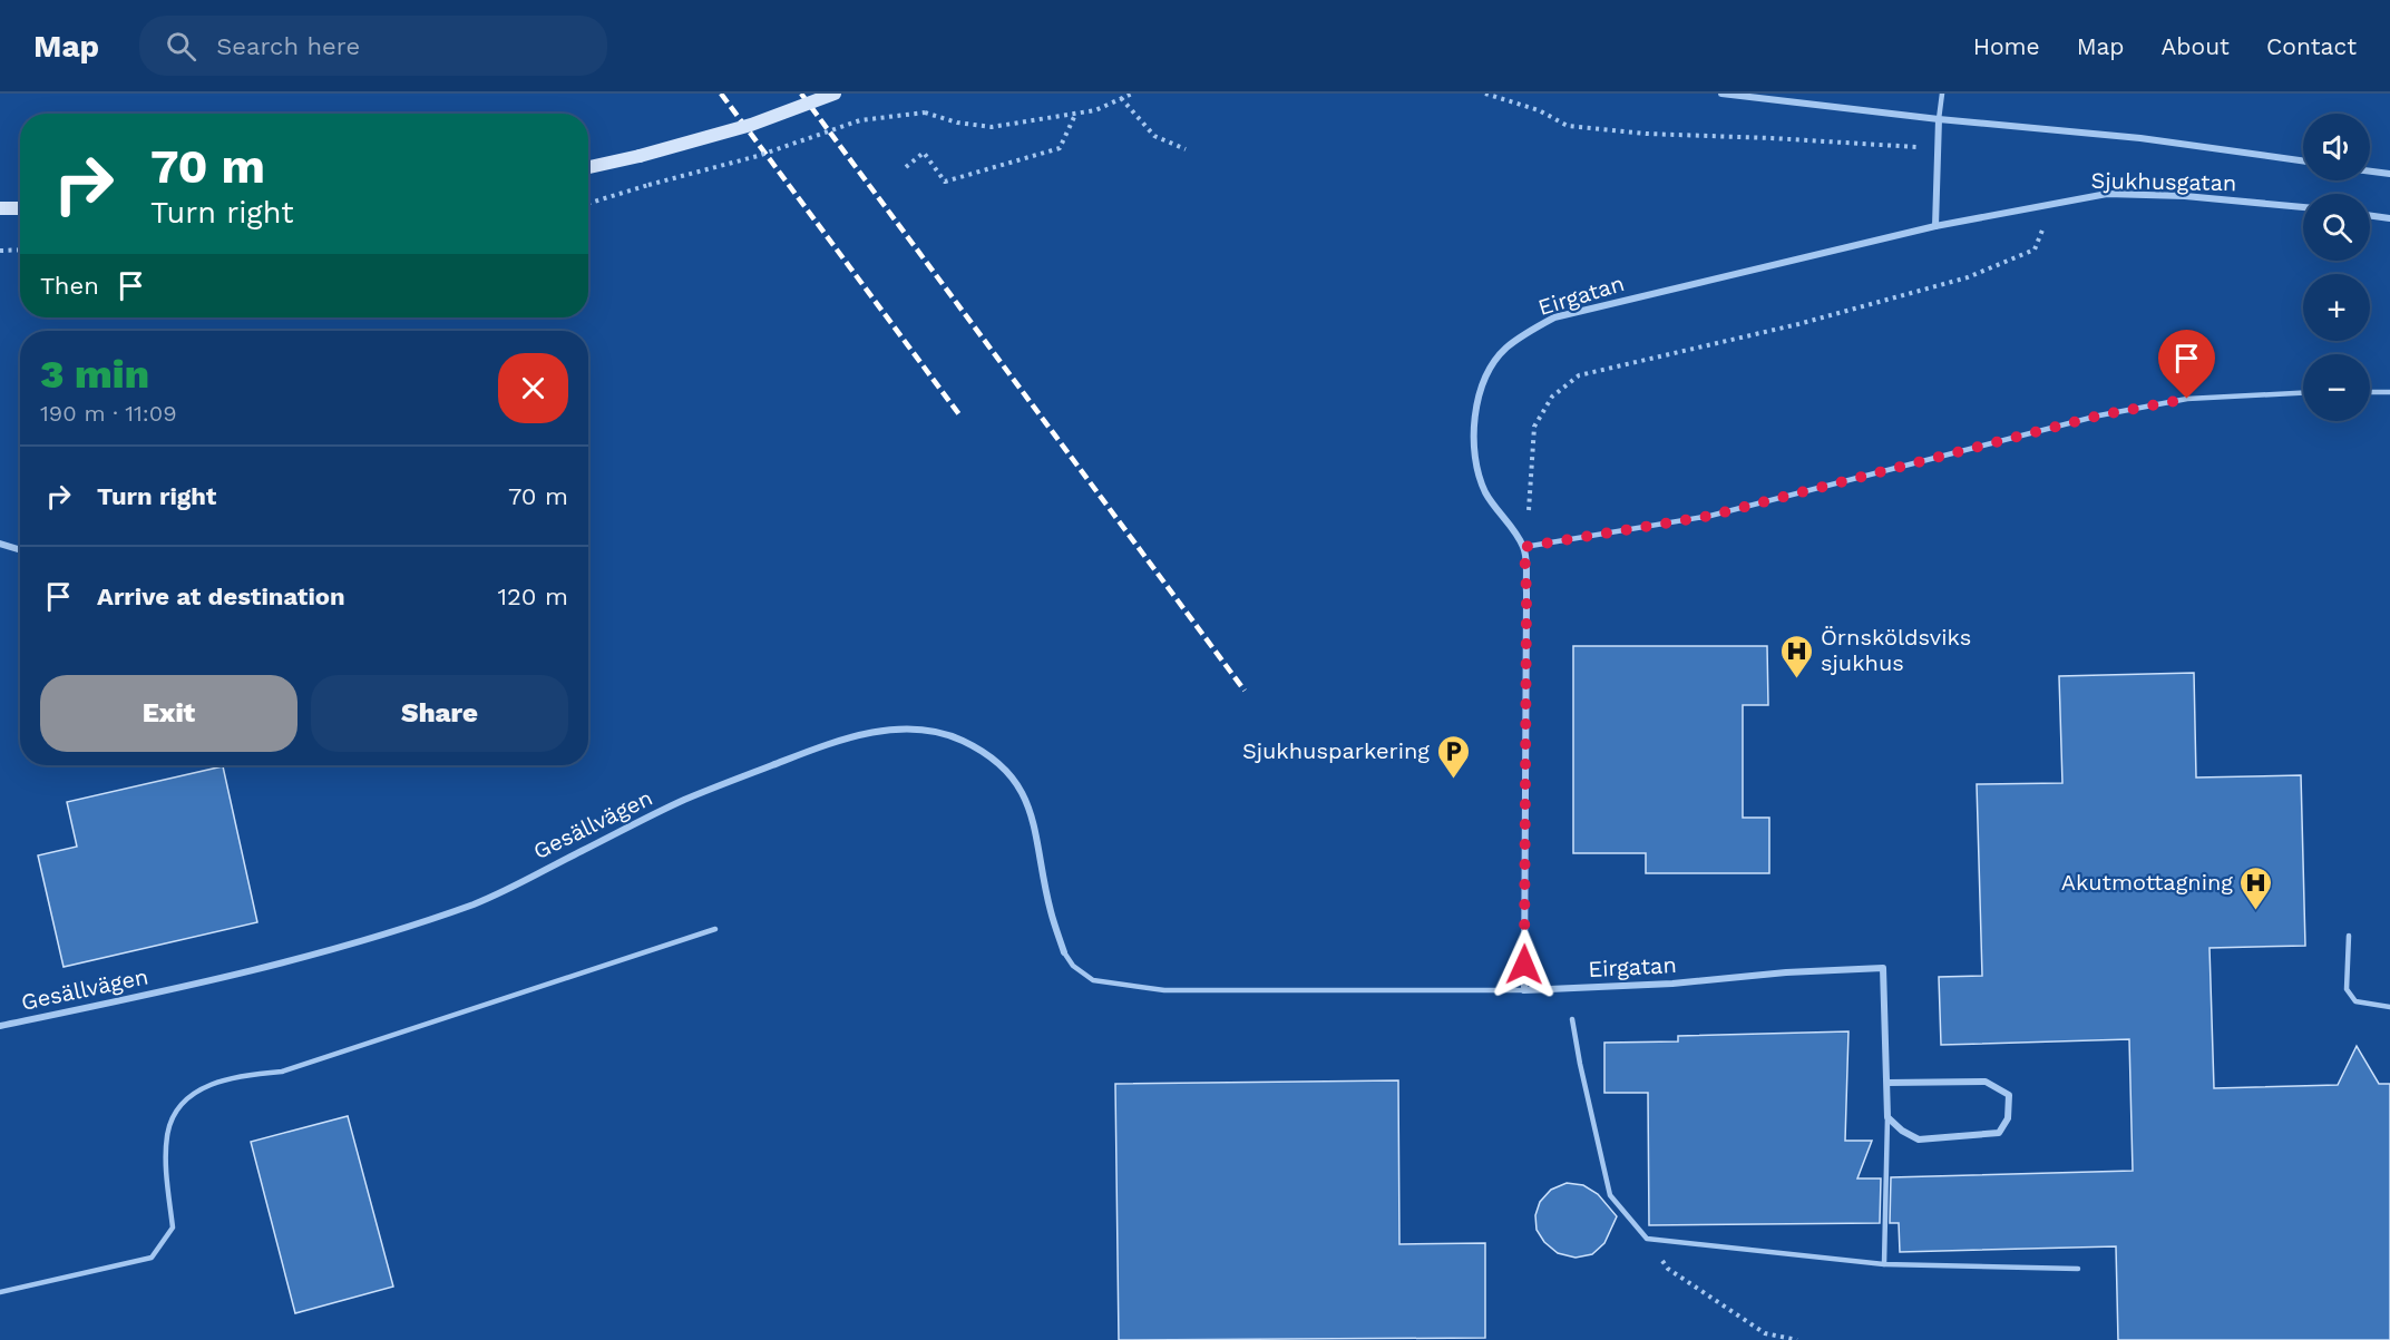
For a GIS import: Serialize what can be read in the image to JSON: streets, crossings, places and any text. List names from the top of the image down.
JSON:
{
  "streets": {
    "street": ["Sjukhusgatan", "Eirgatan", "Gesällvägen"]
  },
  "crossings": [
    ["Sjukhusgatan", "Eirgatan"]
  ],
  "places": {
    "hospital": ["Örnsköldsviks sjukhus", "Akutmottagning"],
    "parking": ["Sjukhusparkering"]
  },
  "page": {
    "header": "Map",
    "search": "Search here",
    "nav": [
      "Home",
      "Map",
      "About",
      "Contact"
    ],
    "map_buttons": ["+", "−"],
    "turn": ["70 m", "Turn right"],
    "then": "Then",
    "heading": ["3 min", "190 m · 11:09"],
    "list": [
      {
        "name": "Turn right",
        "value": "70 m"
      },
      {
        "name": "Arrive at destination",
        "value": "120 m"
      }
    ],
    "buttons": ["Exit", "Share"]
  }
}
